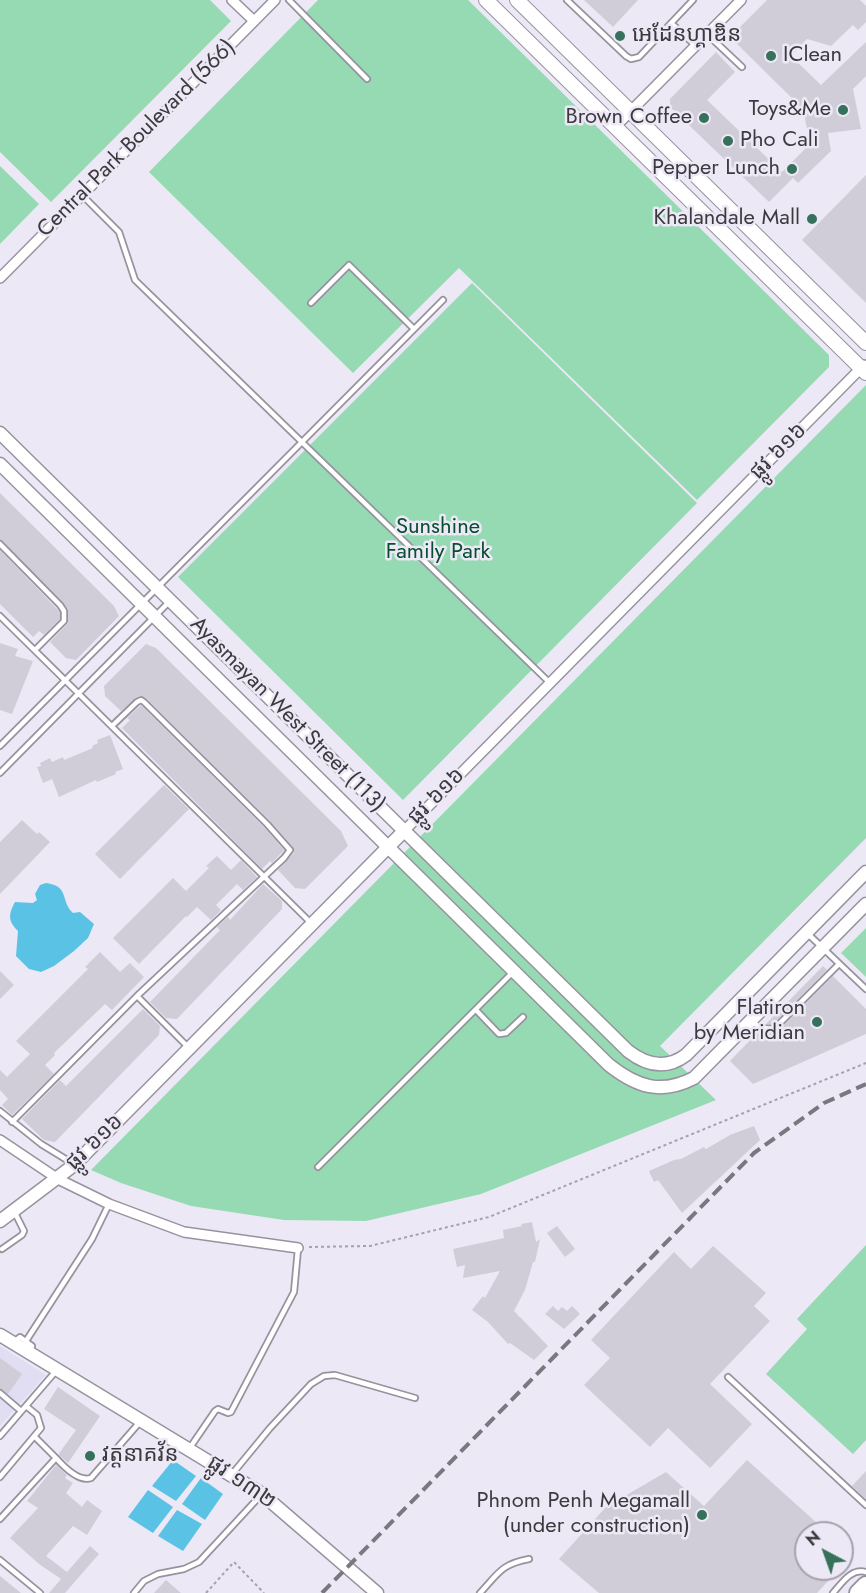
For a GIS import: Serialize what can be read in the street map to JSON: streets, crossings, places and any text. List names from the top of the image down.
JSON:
{
  "streets": {
    "street": [
      "Central Park Boulevard (566)",
      "ផ្លូវ ៦១៦",
      "Ayasmayan West Street (113)",
      "ផ្លូវ ១៣២"
    ]
  },
  "crossings": [
    ["ផ្លូវ ៦១៦", "Ayasmayan West Street (113)"]
  ],
  "parks": ["Sunshine Family Park"],
  "places": [
    "អេដែនហ្គាឌិន",
    "IClean",
    "Toys&Me",
    "Brown Coffee",
    "Pho Cali",
    "Pepper Lunch",
    "Khalandale Mall",
    "Flatiron by Meridian",
    "វត្តនាគវ័ន",
    "Phnom Penh Megamall (under construction)"
  ],
  "north": "top left"
}
